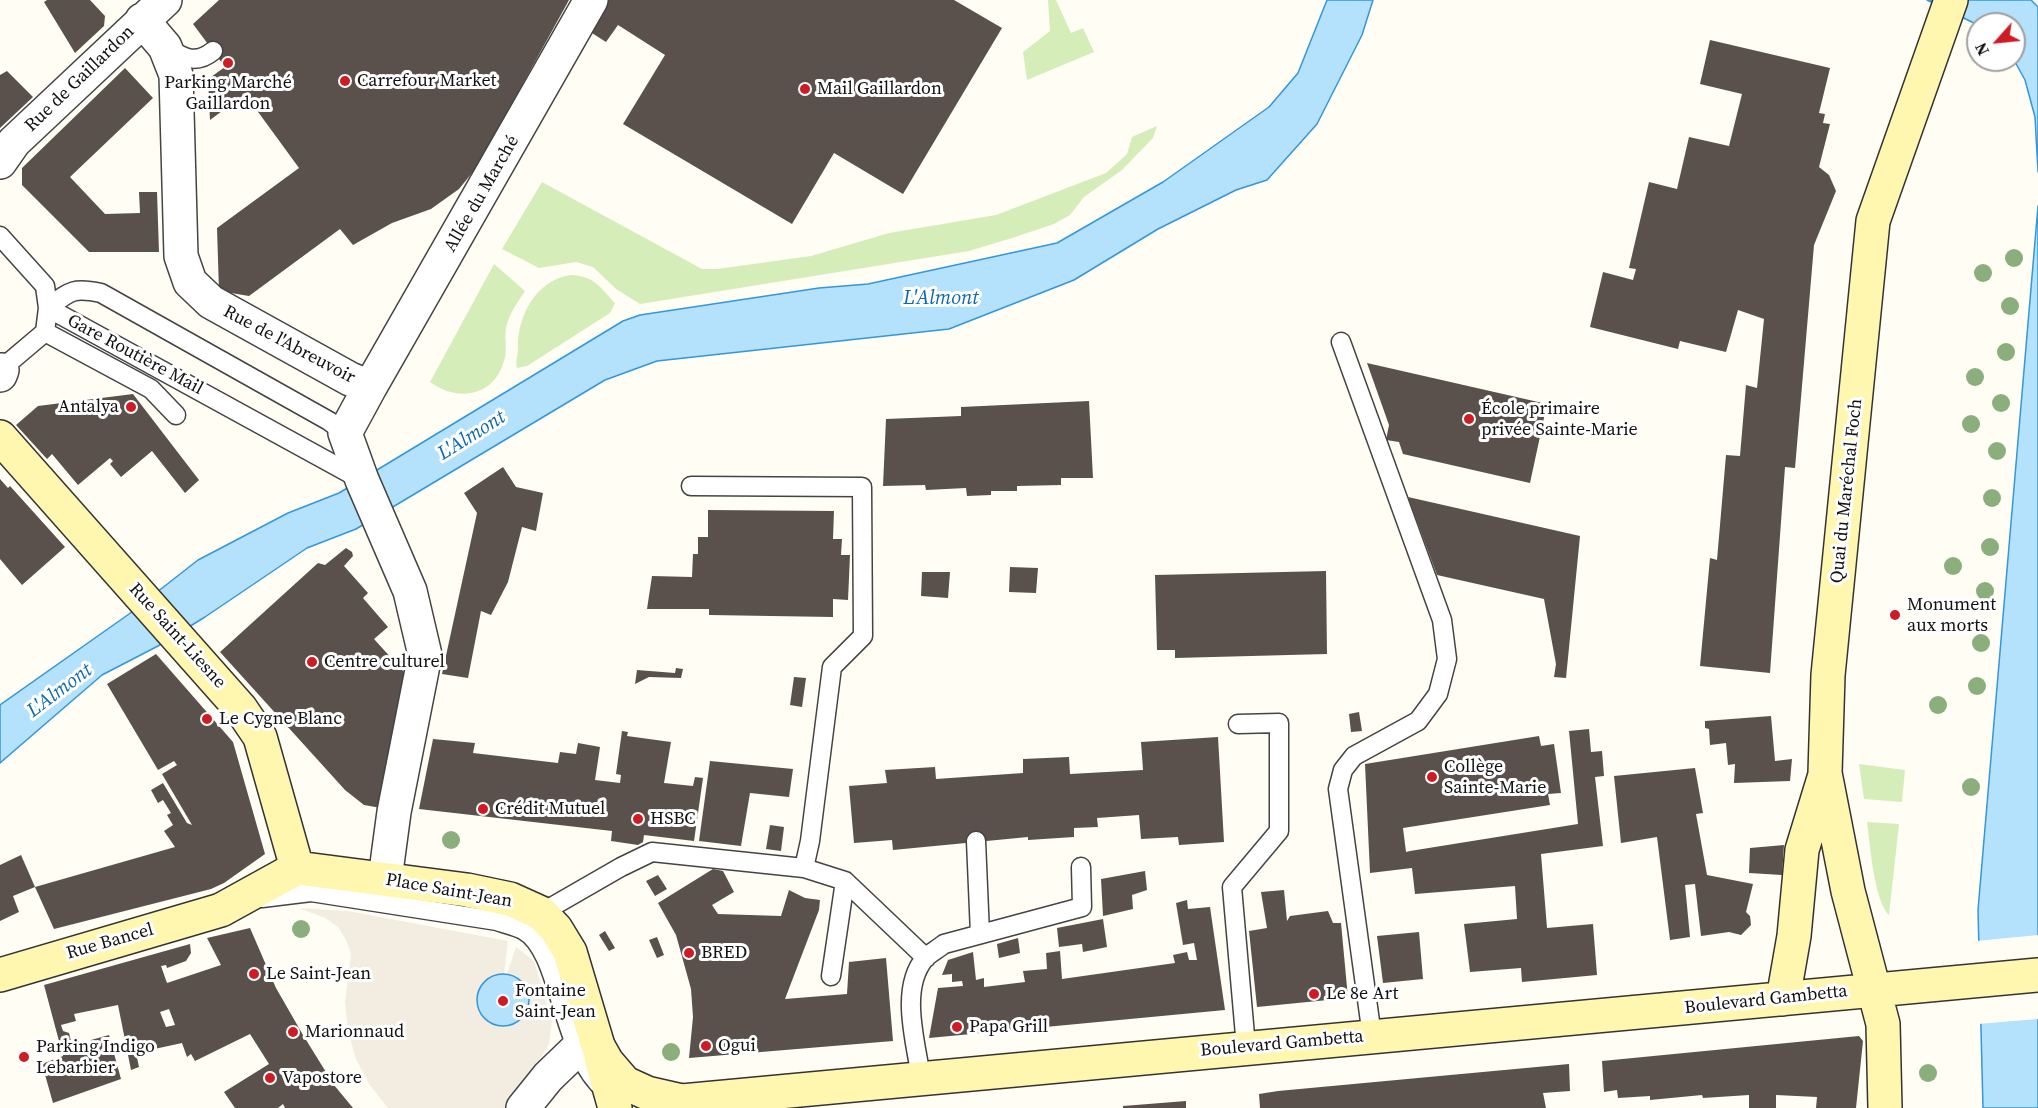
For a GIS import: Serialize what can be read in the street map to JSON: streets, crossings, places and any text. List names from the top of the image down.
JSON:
{
  "streets": {
    "main road": [
      "Quai du Maréchal Foch",
      "Rue Saint-Liesne",
      "Place Saint-Jean",
      "Rue Bancel",
      "Boulevard Gambetta"
    ],
    "street": ["Rue de Gaillardon", "Allée du Marché", "Rue de l'Abreuvoir"],
    "lane": ["Gare Routière Mail"]
  },
  "crossings": [
    ["Rue de Gaillardon", "Rue de l'Abreuvoir"],
    ["Allée du Marché", "Rue de l'Abreuvoir"],
    ["Rue de l'Abreuvoir", "Gare Routière Mail"],
    ["Quai du Maréchal Foch", "Boulevard Gambetta"],
    ["Rue Saint-Liesne", "Place Saint-Jean"],
    ["Place Saint-Jean", "Boulevard Gambetta"]
  ],
  "water": ["L'Almont"],
  "places": [
    "Parking Marché Gaillardon",
    "Carrefour Market",
    "Mail Gaillardon",
    "Antalya",
    "École primaire privée Sainte-Marie",
    "Monument aux morts",
    "Centre culturel",
    "Le Cygne Blanc",
    "Collège Sainte-Marie",
    "Crédit Mutuel",
    "HSBC",
    "BRED",
    "Le Saint-Jean",
    "Le 8e Art",
    "Fontaine Saint-Jean",
    "Papa Grill",
    "Marionnaud",
    "Ogui",
    "Parking Indigo Lebarbier",
    "Vapostore"
  ],
  "north": "bottom left"
}
